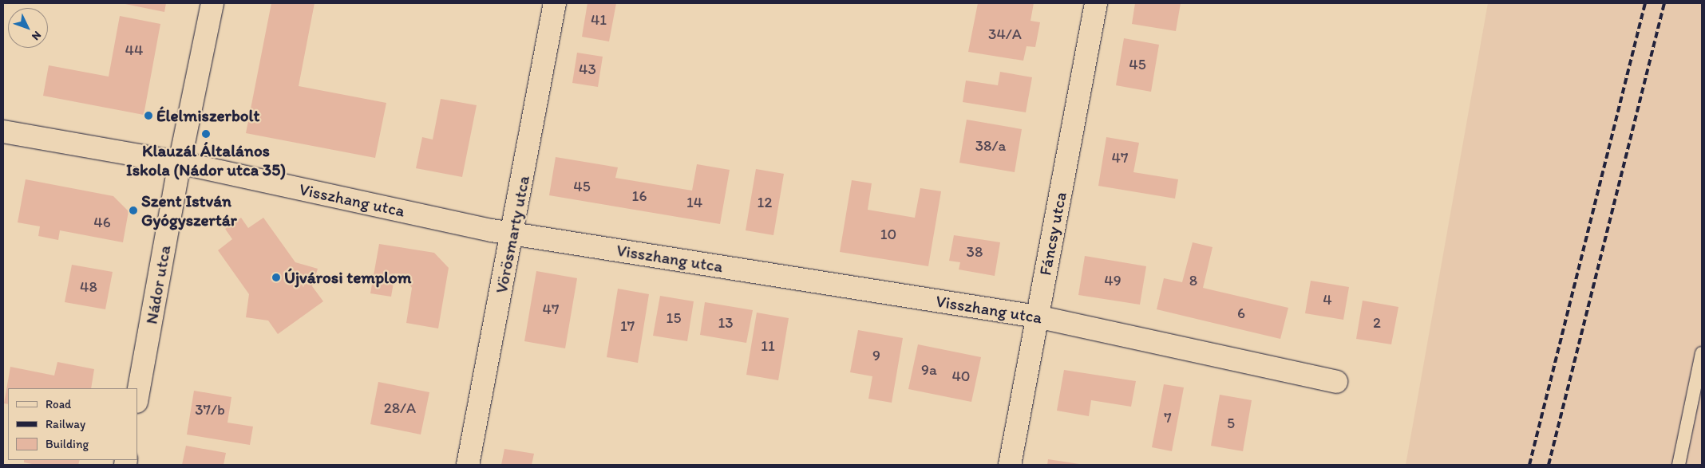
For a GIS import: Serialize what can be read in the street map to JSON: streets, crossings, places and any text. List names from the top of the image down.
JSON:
{
  "streets": {
    "street": [
      "Visszhang utca",
      "Fáncsy utca",
      "Vörösmarty utca",
      "Nádor utca"
    ]
  },
  "crossings": [
    ["Visszhang utca", "Fáncsy utca"],
    ["Visszhang utca", "Vörösmarty utca"],
    ["Visszhang utca", "Nádor utca"]
  ],
  "places": [
    "Élelmiszerbolt",
    "Klauzál Általános Iskola (Nádor utca 35)",
    "Szent István Gyógyszertár",
    "Újvárosi templom"
  ],
  "house_numbers": [
    "41",
    "34/A",
    "44",
    "45",
    "43",
    "38/a",
    "47",
    "45",
    "16",
    "14",
    "12",
    "46",
    "10",
    "38",
    "49",
    "8",
    "48",
    "4",
    "47",
    "6",
    "15",
    "13",
    "2",
    "17",
    "11",
    "9",
    "9a",
    "40",
    "28/A",
    "37/b",
    "7",
    "5"
  ],
  "legend": ["Road", "Railway", "Building"],
  "north": "bottom right"
}
